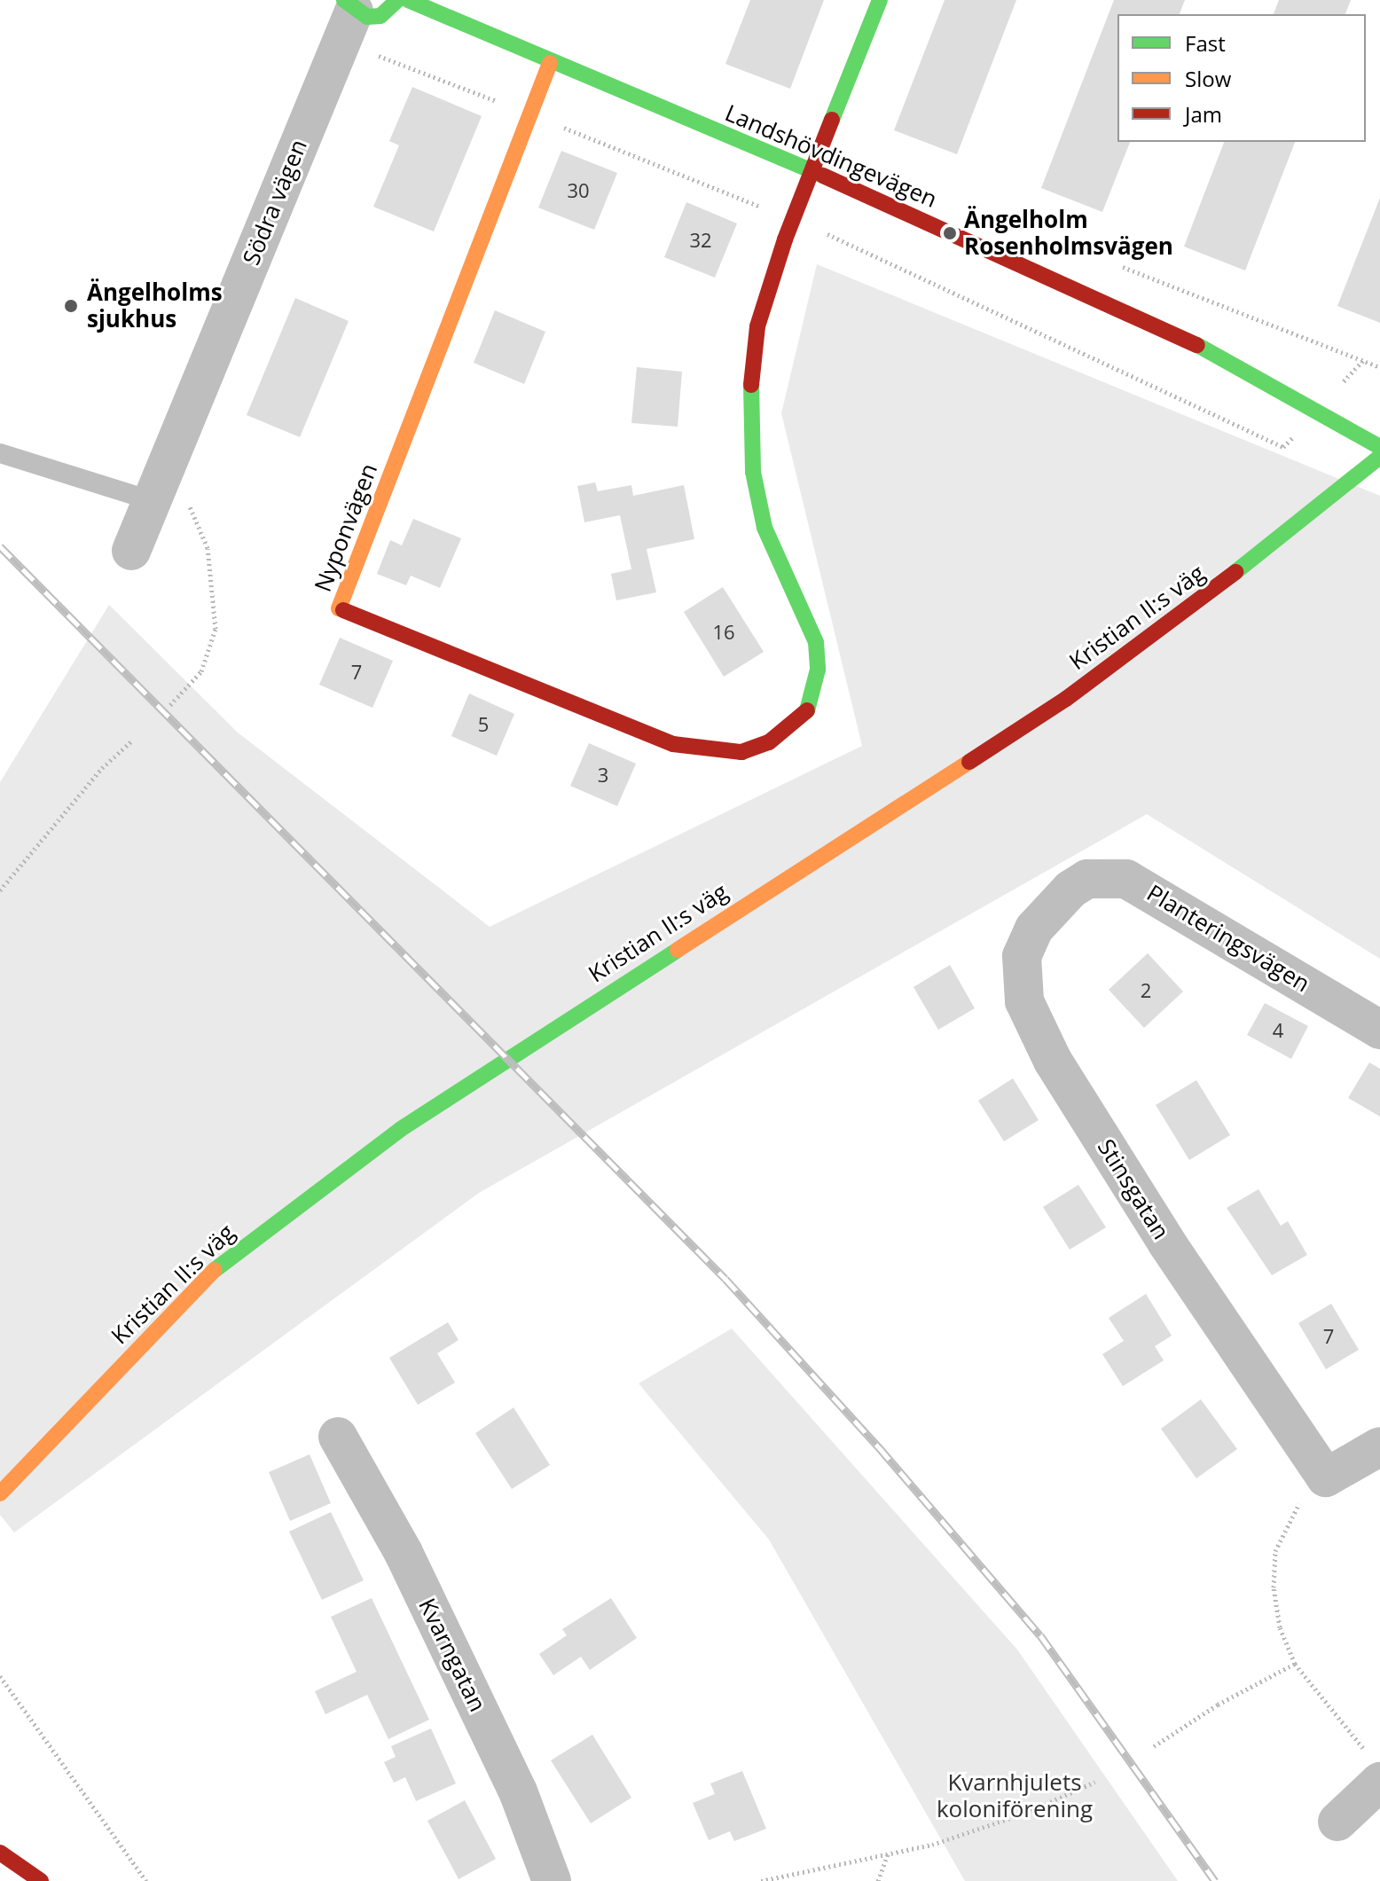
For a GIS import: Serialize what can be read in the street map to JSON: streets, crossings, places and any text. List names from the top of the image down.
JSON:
{
  "streets": {
    "street": [
      "Landshövdingevägen",
      "Södra vägen",
      "Nyponvägen",
      "Kristian II:s väg",
      "Planteringsvägen",
      "Stinsgatan",
      "Kvarngatan"
    ]
  },
  "crossings": [
    ["Landshövdingevägen", "Nyponvägen"],
    ["Planteringsvägen", "Stinsgatan"]
  ],
  "parks": ["Kvarnhjulets koloniförening"],
  "places": ["Ängelholm Rosenholmsvägen", "Ängelholms sjukhus"],
  "house_numbers": [
    "30",
    "32",
    "16",
    "7",
    "5",
    "3",
    "2",
    "4",
    "7"
  ],
  "legend": ["Fast", "Slow", "Jam"]
}
